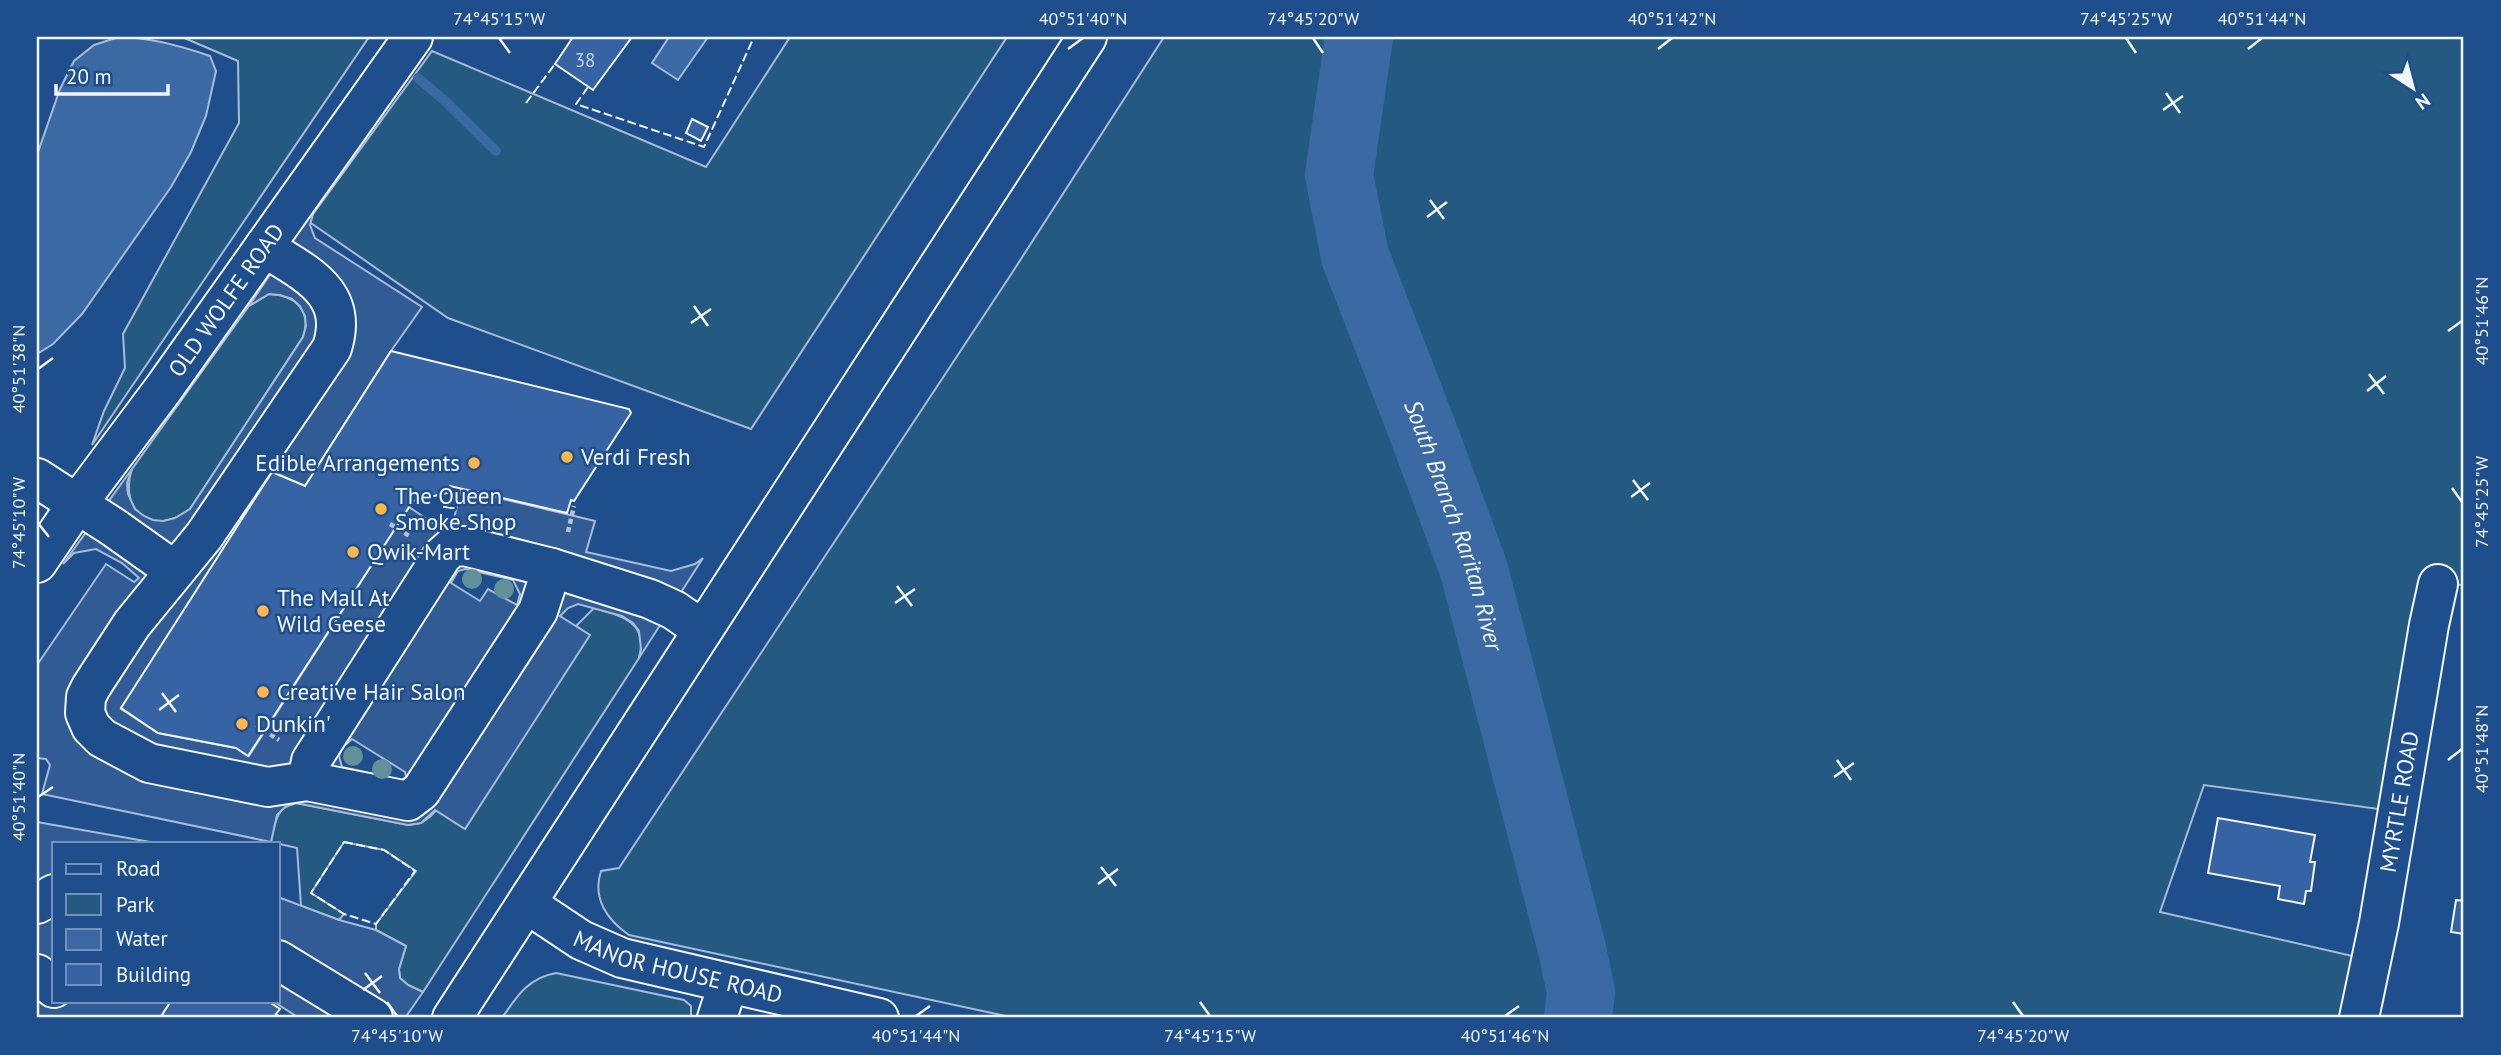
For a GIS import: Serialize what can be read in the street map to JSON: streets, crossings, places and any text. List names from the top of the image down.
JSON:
{
  "streets": {
    "street": ["OLD WOLFE ROAD", "MYRTLE ROAD", "MANOR HOUSE ROAD"]
  },
  "water": ["South Branch Raritan River"],
  "places": [
    "Verdi Fresh",
    "Edible Arrangements",
    "The Queen Smoke Shop",
    "Qwik-Mart",
    "The Mall At Wild Geese",
    "Creative Hair Salon",
    "Dunkin'"
  ],
  "house_numbers": ["38"],
  "legend": [
    "Road",
    "Park",
    "Water",
    "Building"
  ],
  "scale_bar": "20 m",
  "north": "bottom right",
  "coordinates": [
    "74°45'15\"W",
    "40°51'40\"N",
    "74°45'20\"W",
    "40°51'42\"N",
    "74°45'25\"W",
    "40°51'44\"N",
    "40°51'46\"N",
    "40°51'38\"N",
    "74°45'10\"W",
    "40°51'48\"N"
  ]
}
